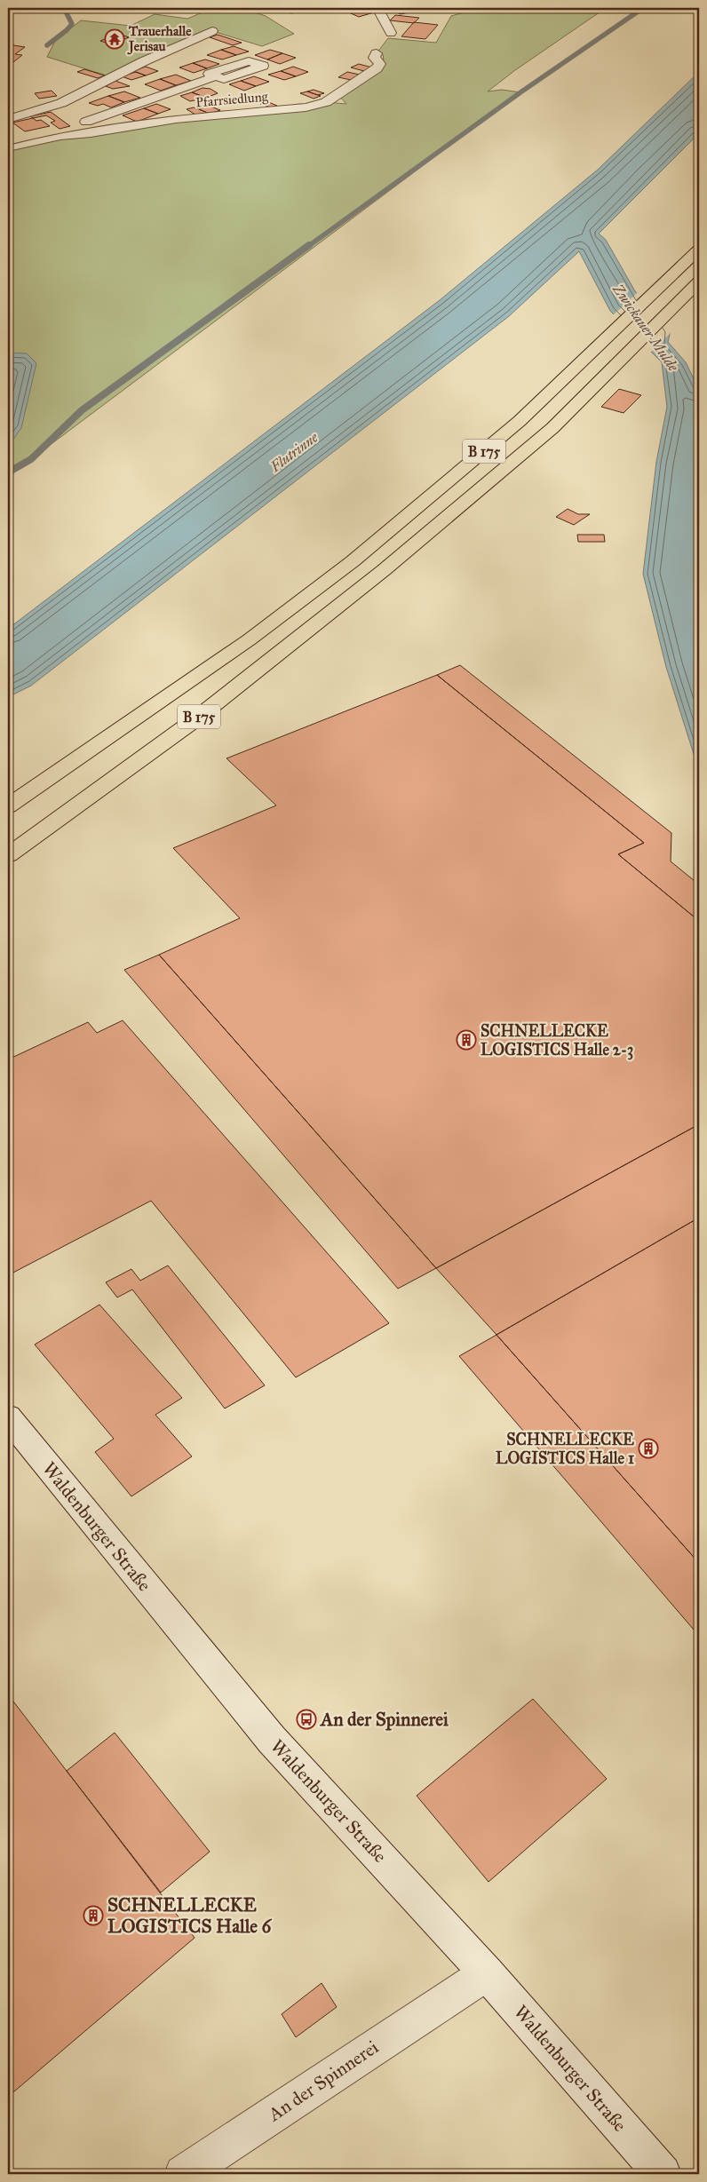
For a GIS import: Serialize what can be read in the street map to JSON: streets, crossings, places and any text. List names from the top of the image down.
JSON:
{
  "streets": {
    "main road": ["B 175"],
    "street": ["Pfarrsiedlung", "Waldenburger Straße", "An der Spinnerei"]
  },
  "crossings": [
    ["Waldenburger Straße", "An der Spinnerei"]
  ],
  "water": ["Zwickauer Mulde", "Flutrinne"],
  "places": {
    "temple": ["Trauerhalle Jerisau"],
    "building": ["SCHNELLECKE LOGISTICS Halle 2-3", "SCHNELLECKE LOGISTICS Halle 1", "SCHNELLECKE LOGISTICS Halle 6"],
    "bus stop": ["An der Spinnerei"]
  }
}
